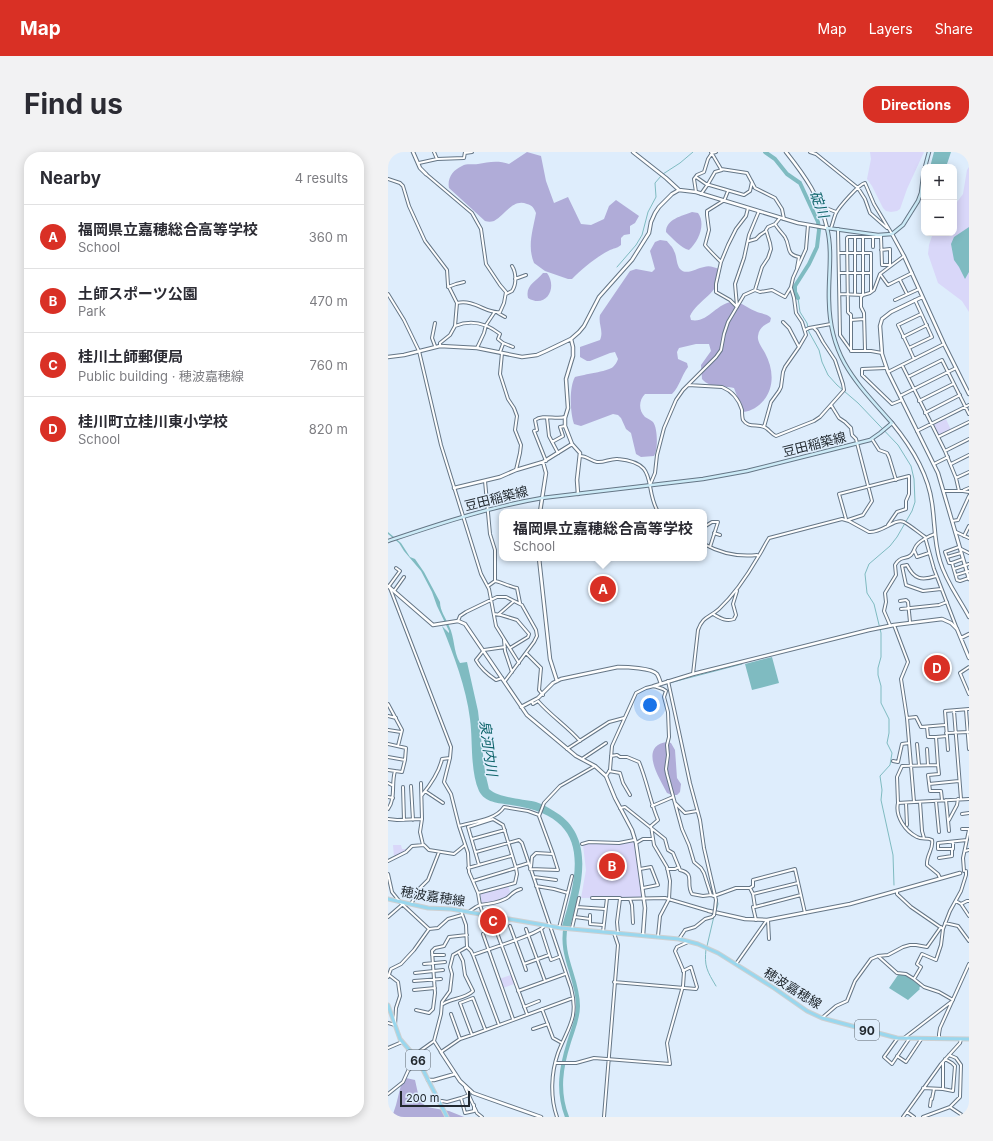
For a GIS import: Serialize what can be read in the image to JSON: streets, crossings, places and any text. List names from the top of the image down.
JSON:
{
  "streets": {
    "main road": [
      "豆田稲築線",
      "穂波嘉穂線",
      "90",
      "66"
    ]
  },
  "crossings": [
    ["穂波嘉穂線", "90"]
  ],
  "water": ["碇川", "泉河内川"],
  "scale_bar": "200 m",
  "page": {
    "header": "Map",
    "nav": ["Map", "Layers", "Share"],
    "buttons": "Directions",
    "title": "Find us",
    "heading": ["Nearby", "4 results"],
    "map_buttons": ["+", "−"],
    "list": [
      {
        "mark": "A",
        "name": "福岡県立嘉穂総合高等学校",
        "note": "School",
        "value": "360 m"
      },
      {
        "mark": "B",
        "name": "土師スポーツ公園",
        "note": "Park",
        "value": "470 m"
      },
      {
        "mark": "C",
        "name": "桂川土師郵便局",
        "note": "Public building · 穂波嘉穂線",
        "value": "760 m"
      },
      {
        "mark": "D",
        "name": "桂川町立桂川東小学校",
        "note": "School",
        "value": "820 m"
      }
    ],
    "popup": ["福岡県立嘉穂総合高等学校", "School"],
    "pins": [
      "A",
      "D",
      "B",
      "C"
    ],
    "scale": "200 m"
  }
}
